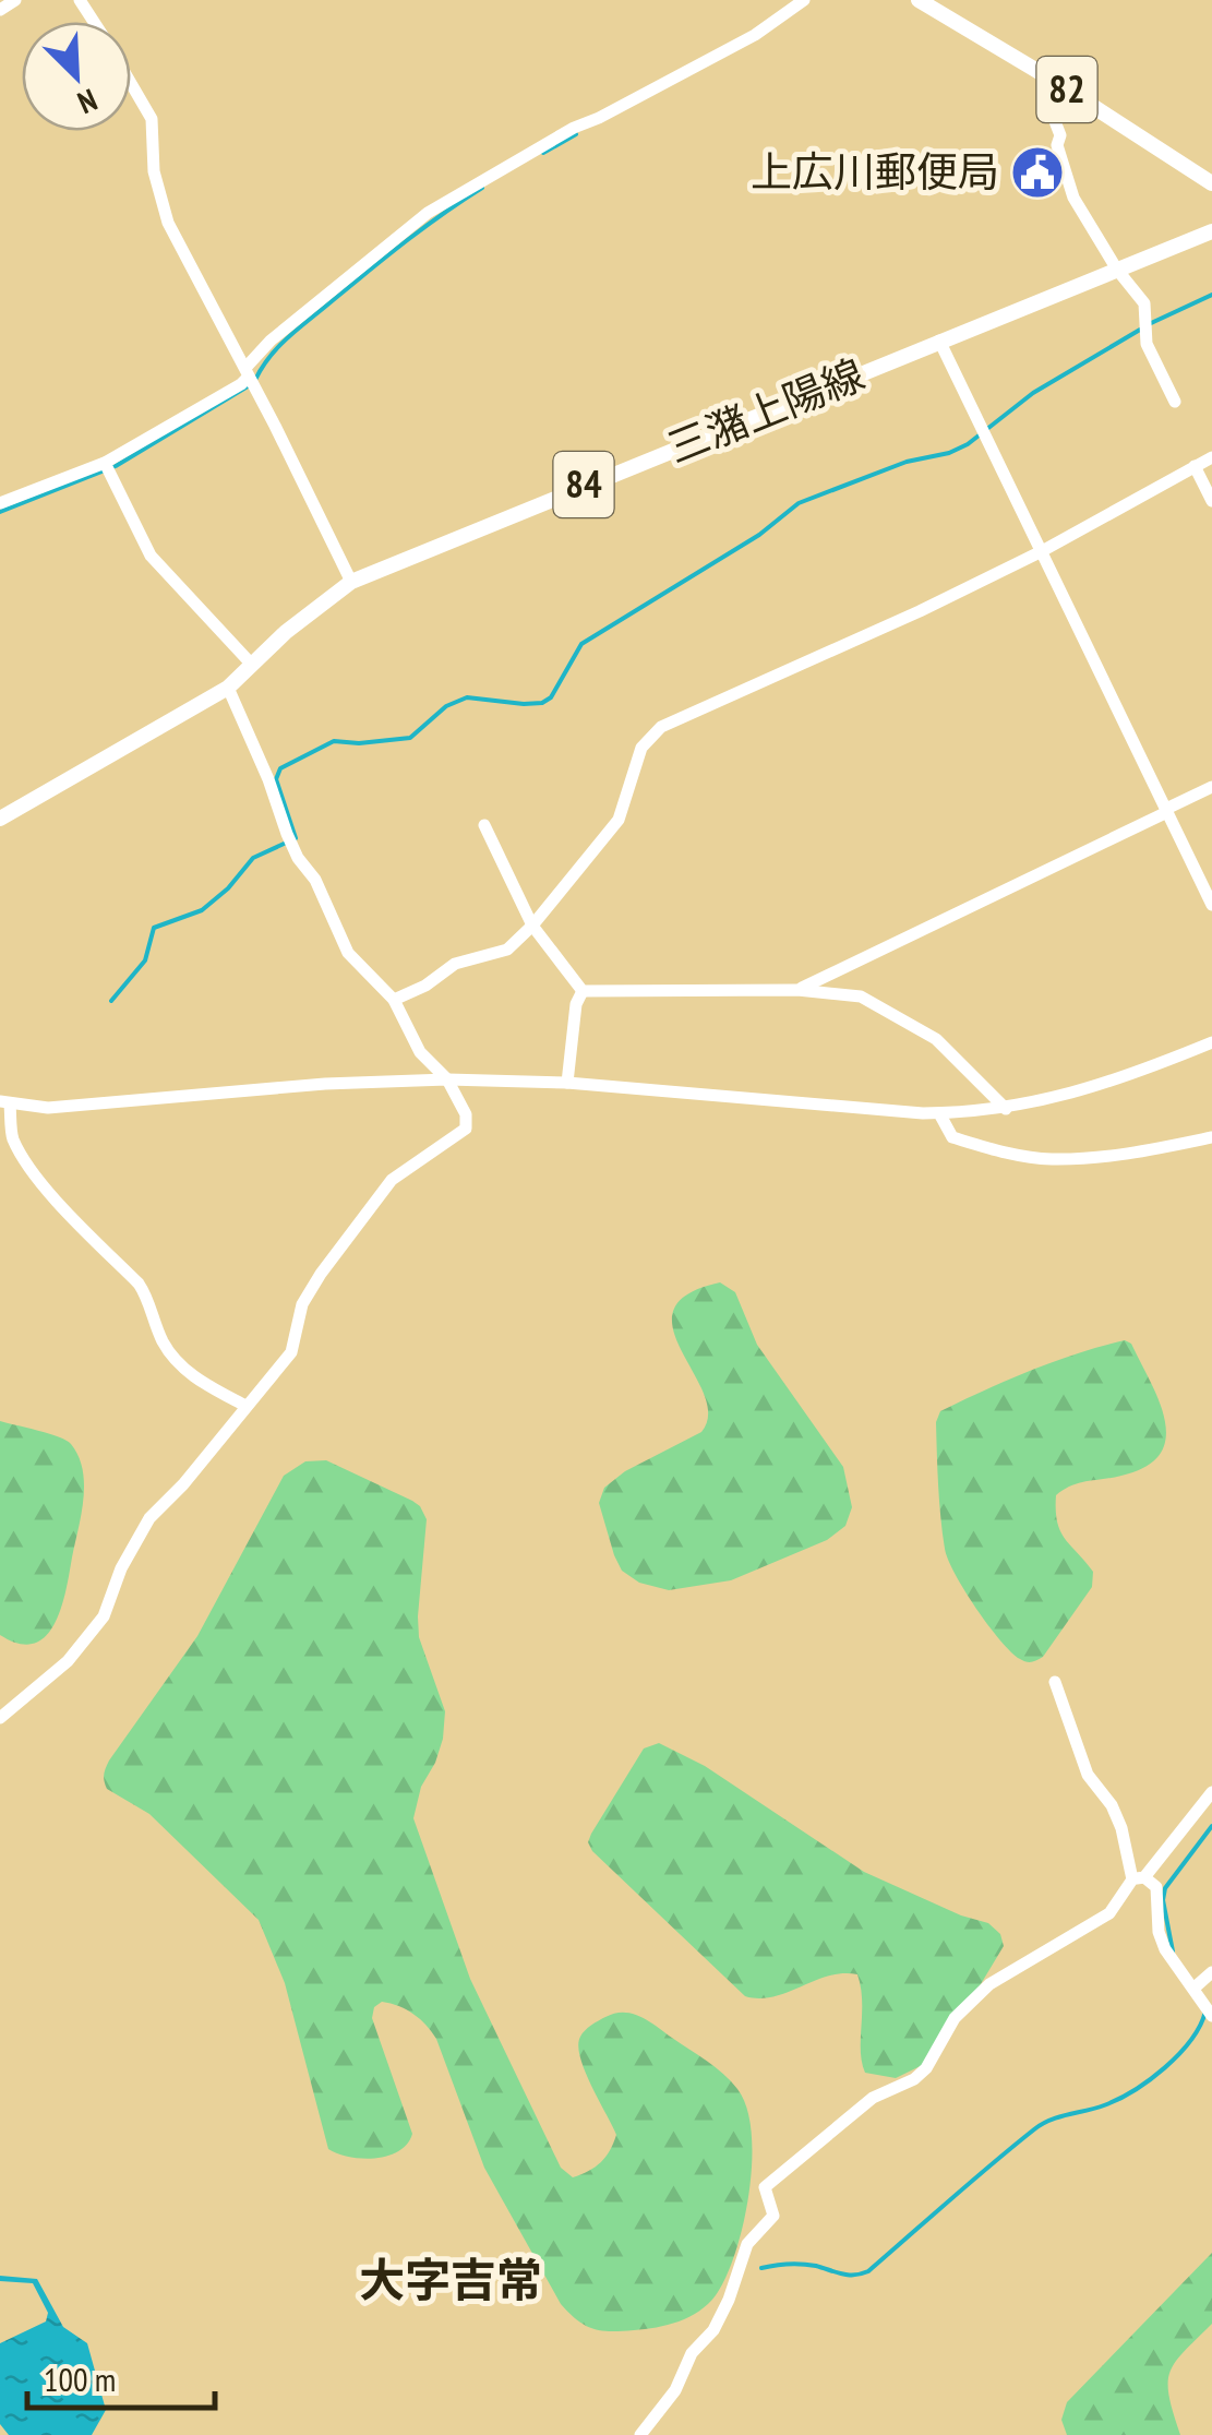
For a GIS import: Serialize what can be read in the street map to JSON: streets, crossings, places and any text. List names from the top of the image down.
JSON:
{
  "streets": {
    "main road": ["82", "三潴上陽線", "84"]
  },
  "districts": ["大字吉常"],
  "places": {
    "public building": ["上広川郵便局"]
  },
  "scale_bar": "100 m",
  "north": "bottom right"
}
